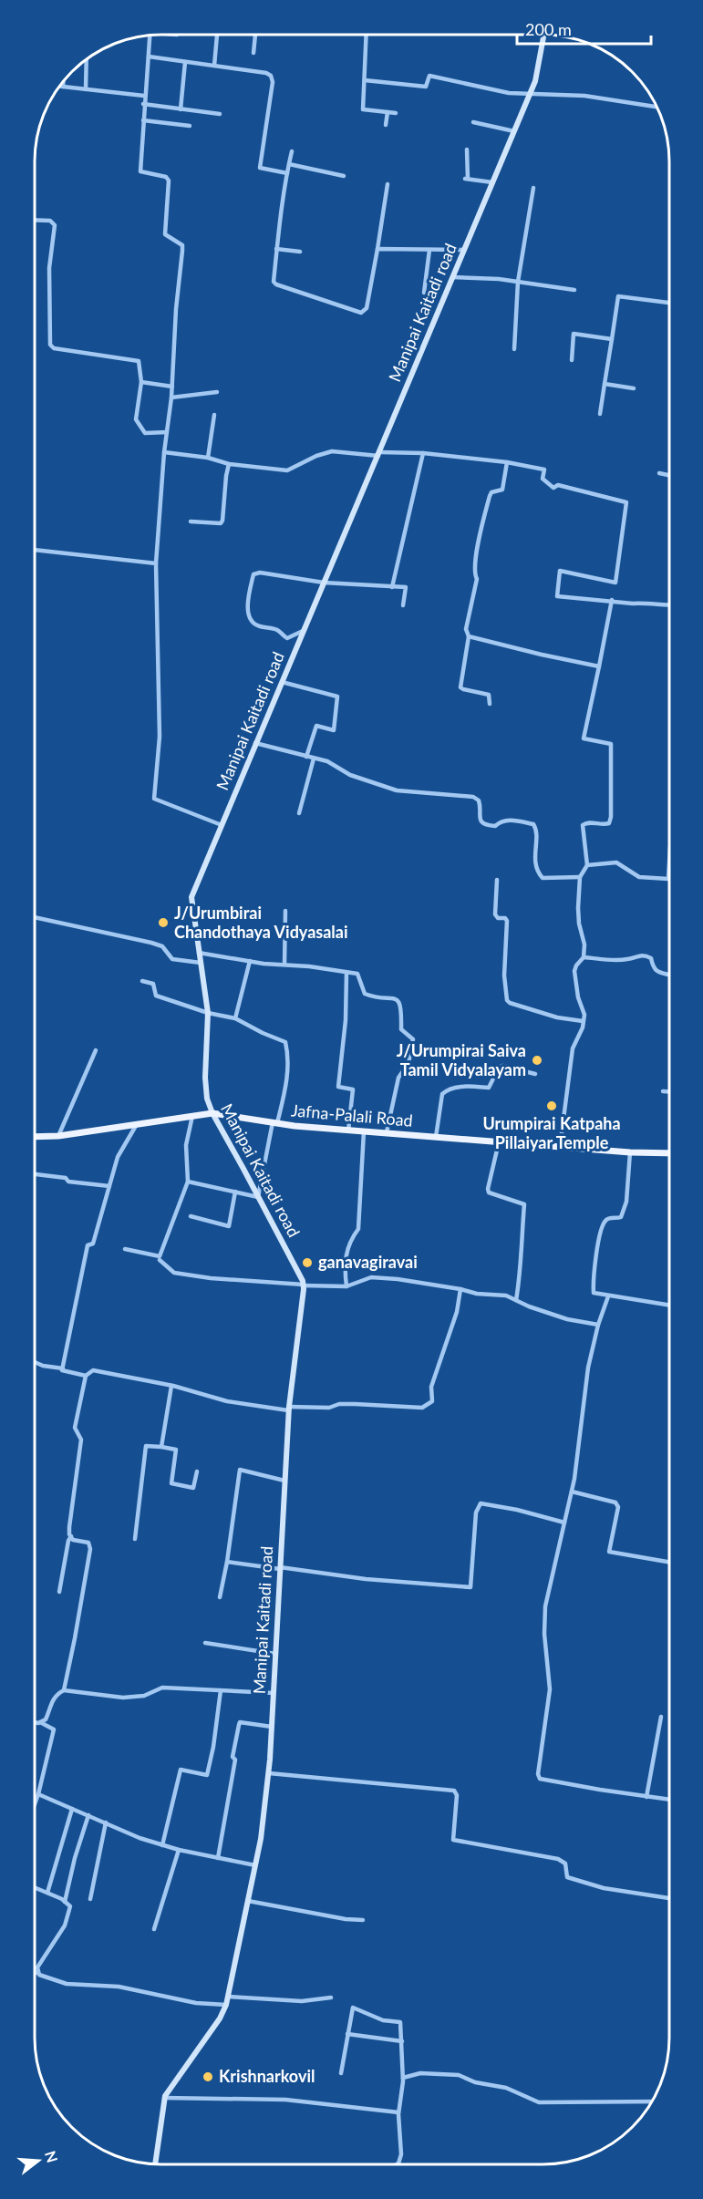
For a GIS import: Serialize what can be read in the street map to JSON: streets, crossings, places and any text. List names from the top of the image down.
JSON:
{
  "streets": {
    "main road": ["Manipai Kaitadi road", "Jafna-Palali Road"]
  },
  "crossings": [
    ["Manipai Kaitadi road", "Jafna-Palali Road"]
  ],
  "places": [
    "J/Urumbirai Chandothaya Vidyasalai",
    "J/Urumpirai Saiva Tamil Vidyalayam",
    "Urumpirai Katpaha Pillaiyar Temple",
    "ganavagiravai",
    "Krishnarkovil"
  ],
  "scale_bar": "200 m",
  "north": "right"
}
